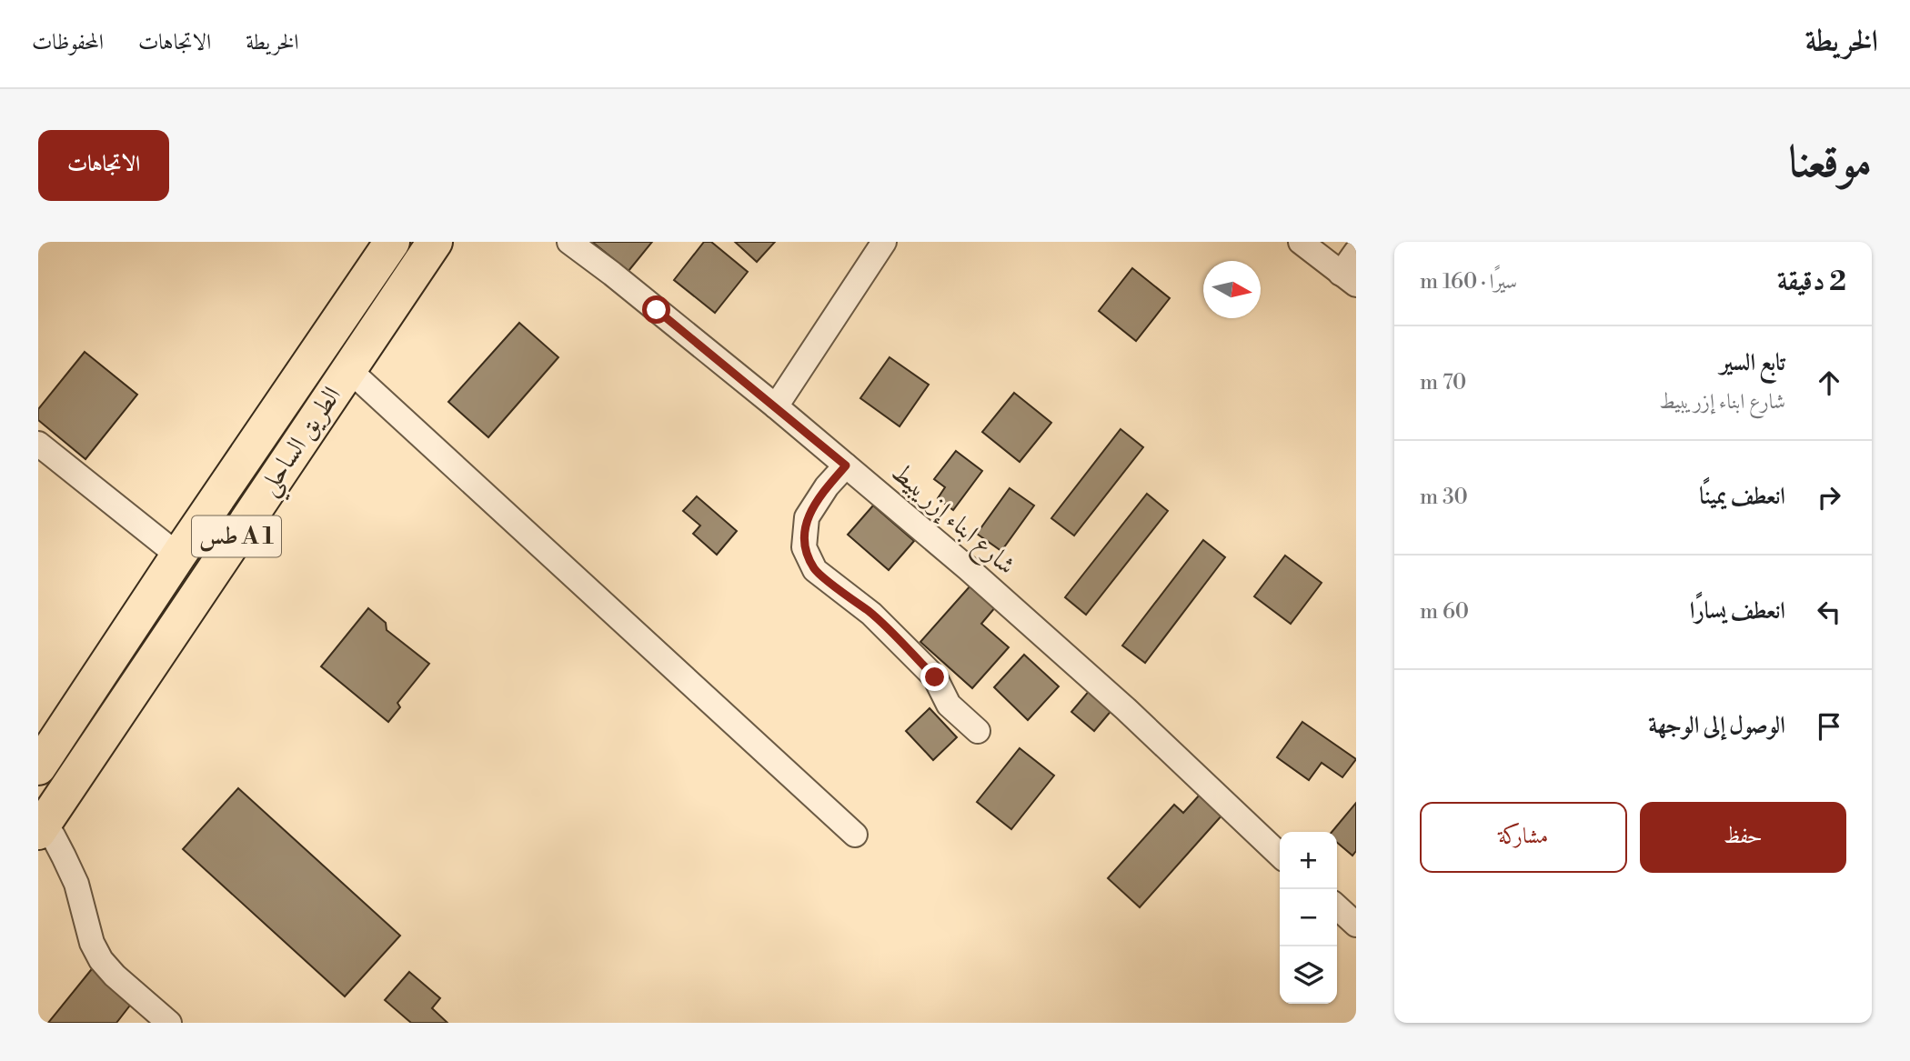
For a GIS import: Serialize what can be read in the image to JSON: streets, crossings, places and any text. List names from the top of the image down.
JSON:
{
  "streets": {
    "highway": ["الطريق الساحلي", "طس A 1"],
    "street": ["شارع ابناء إزريبيط"]
  },
  "north": "right",
  "page": {
    "header": "الخريطة",
    "nav": ["الخريطة", "الاتجاهات", "المحفوظات"],
    "title": "موقعنا",
    "buttons": [
      "الاتجاهات",
      ["حفظ", "مشاركة"]
    ],
    "heading": ["2 دقيقة", "سيرًا · 160 m"],
    "list": [
      ["تابع السير", "شارع ابناء إزريبيط", "70 m"],
      ["انعطف يمينًا", "30 m"],
      ["انعطف يسارًا", "60 m"],
      "الوصول إلى الوجهة"
    ],
    "map_buttons": ["+", "−"]
  }
}
